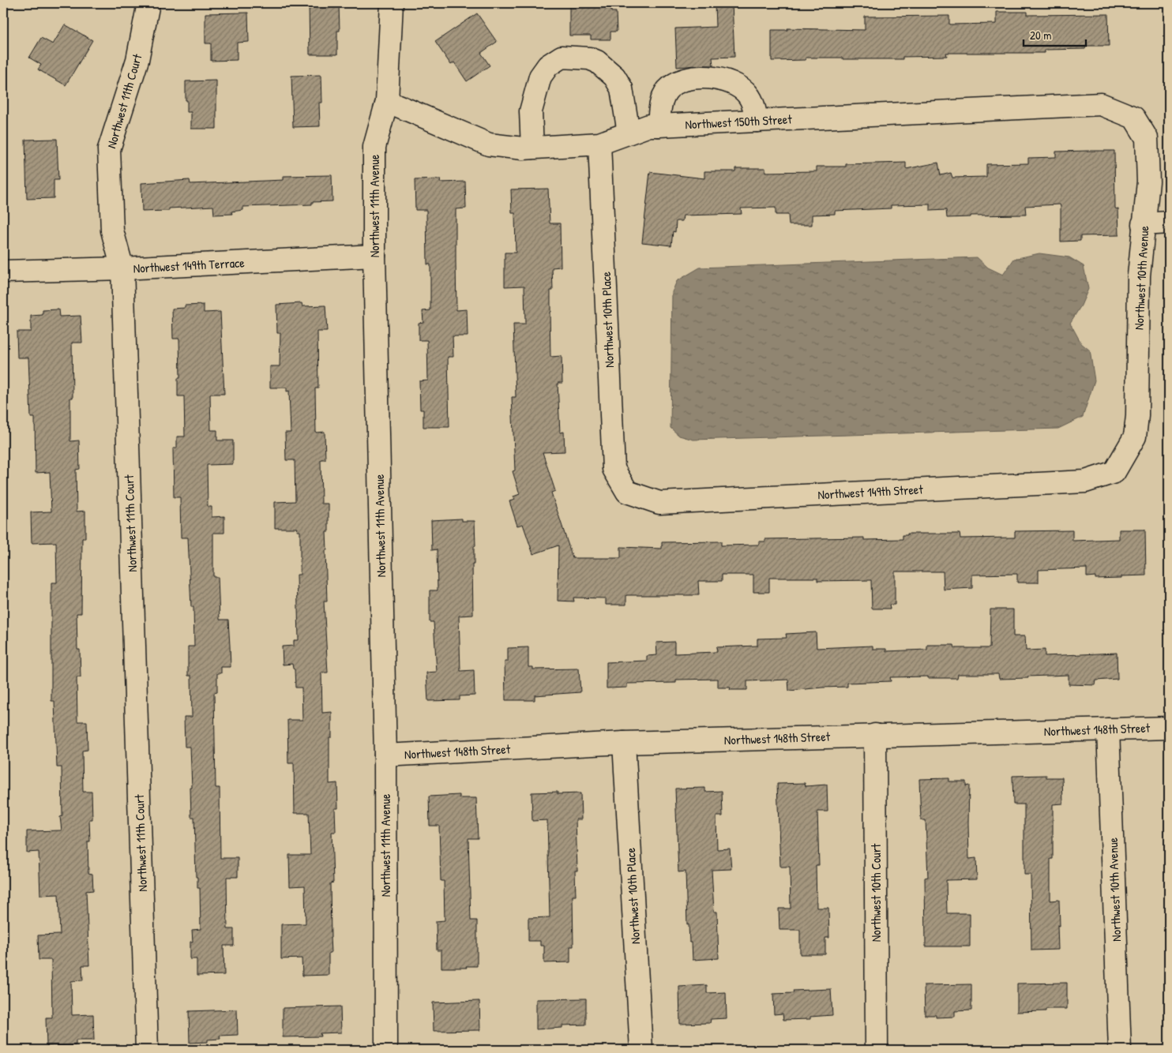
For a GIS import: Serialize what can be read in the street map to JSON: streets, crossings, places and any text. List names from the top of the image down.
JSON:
{
  "streets": {
    "street": [
      "Northwest 11th Court",
      "Northwest 150th Street",
      "Northwest 11th Avenue",
      "Northwest 149th Terrace",
      "Northwest 10th Avenue",
      "Northwest 10th Place",
      "Northwest 149th Street",
      "Northwest 148th Street",
      "Northwest 10th Court"
    ]
  },
  "crossings": [
    ["Northwest 11th Court", "Northwest 149th Terrace"],
    ["Northwest 150th Street", "Northwest 11th Avenue"],
    ["Northwest 150th Street", "Northwest 10th Avenue"],
    ["Northwest 150th Street", "Northwest 10th Place"],
    ["Northwest 11th Avenue", "Northwest 149th Terrace"],
    ["Northwest 11th Avenue", "Northwest 148th Street"],
    ["Northwest 10th Avenue", "Northwest 149th Street"],
    ["Northwest 10th Avenue", "Northwest 148th Street"],
    ["Northwest 10th Place", "Northwest 149th Street"],
    ["Northwest 10th Place", "Northwest 148th Street"],
    ["Northwest 148th Street", "Northwest 10th Court"]
  ],
  "scale_bar": "20 m"
}
